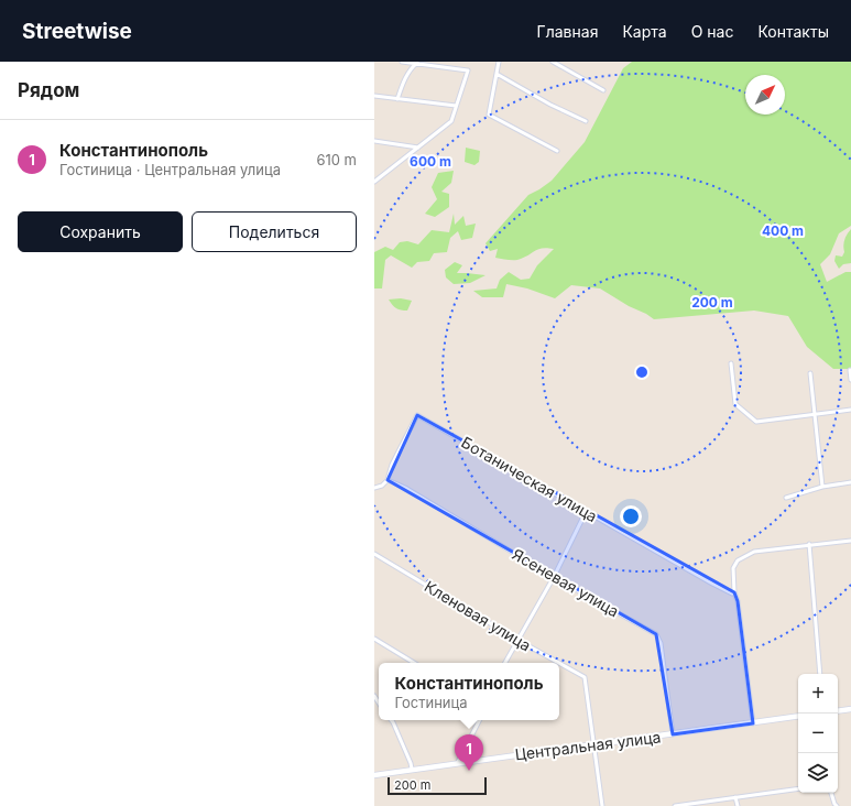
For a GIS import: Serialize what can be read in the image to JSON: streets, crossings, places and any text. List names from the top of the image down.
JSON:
{
  "streets": {
    "street": [
      "Ботаническая улица",
      "Ясеневая улица",
      "Кленовая улица",
      "Центральная улица"
    ]
  },
  "crossings": [
    ["Ботаническая улица", "Ясеневая улица"],
    ["Ясеневая улица", "Центральная улица"],
    ["Кленовая улица", "Центральная улица"]
  ],
  "scale_bar": "200 m",
  "north": "top right",
  "page": {
    "header": "Streetwise",
    "nav": [
      "Главная",
      "Карта",
      "О нас",
      "Контакты"
    ],
    "heading": "Рядом",
    "list": [
      {
        "mark": "1",
        "name": "Константинополь",
        "note": "Гостиница · Центральная улица",
        "value": "610 m"
      }
    ],
    "buttons": ["Сохранить", "Поделиться"],
    "popup": ["Константинополь", "Гостиница"],
    "map_buttons": ["+", "−"],
    "pins": "1",
    "scale": "200 m"
  },
  "rings": ["600 m", "400 m", "200 m"]
}
